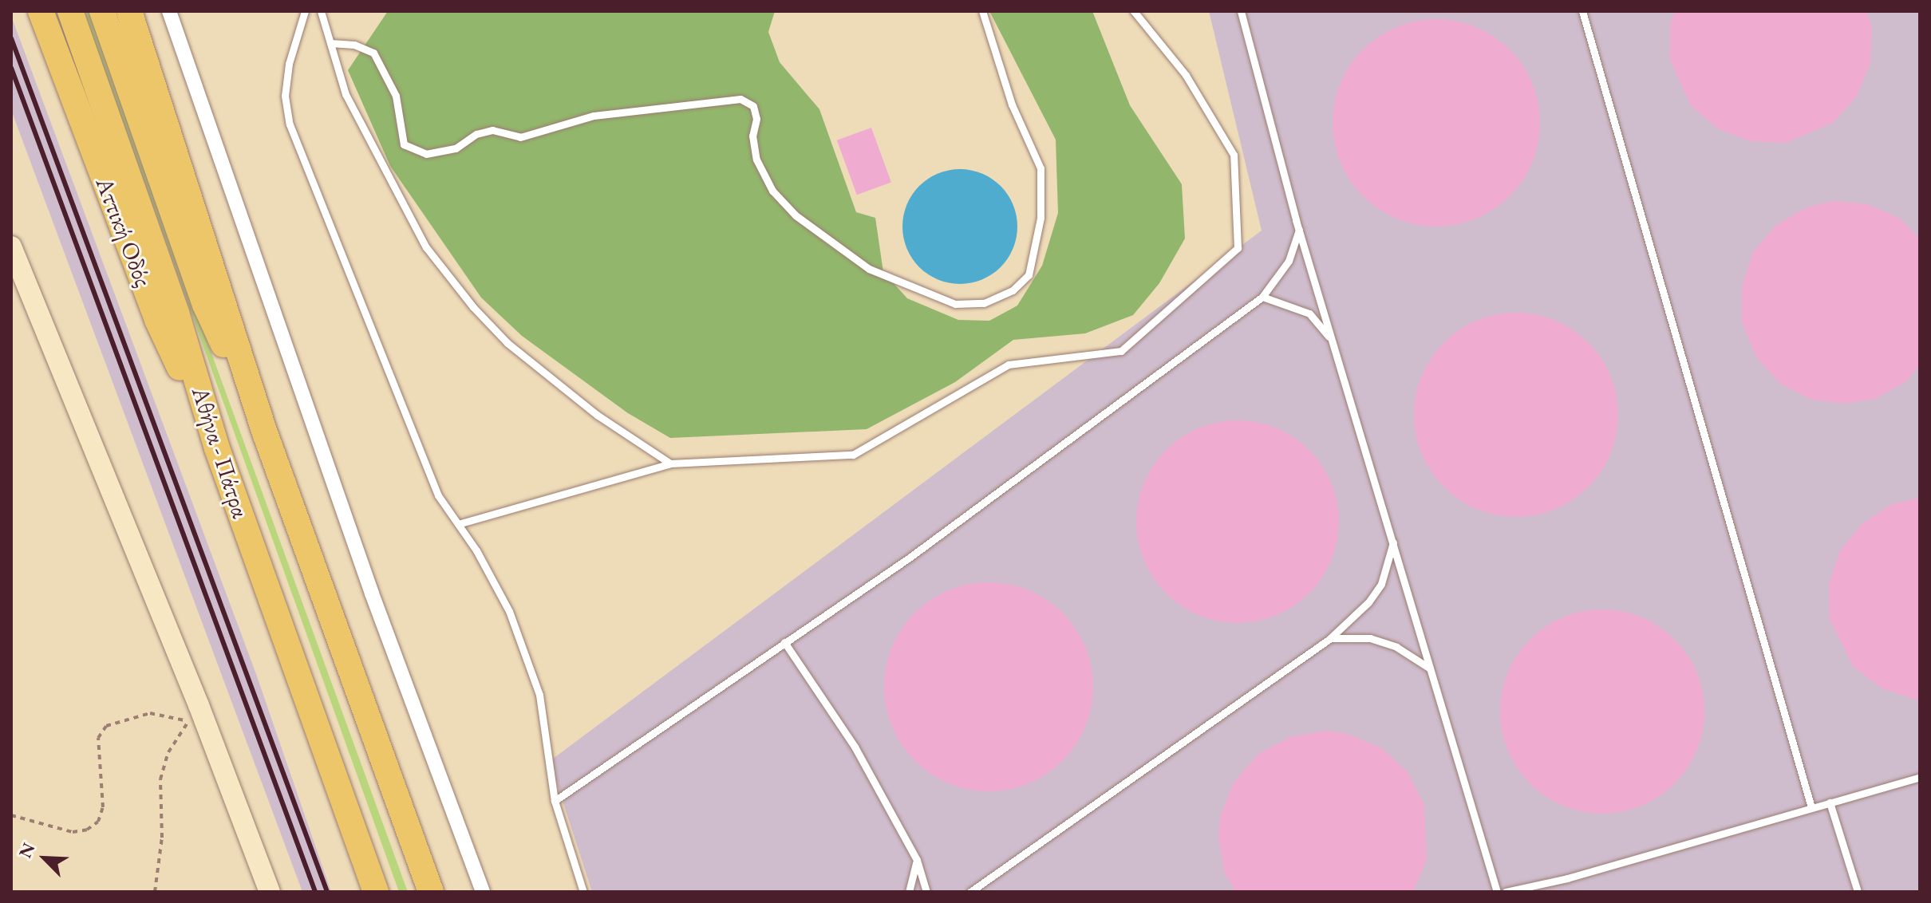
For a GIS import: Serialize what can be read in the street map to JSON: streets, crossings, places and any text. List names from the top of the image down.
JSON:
{
  "streets": {
    "highway": ["Αττική Οδός", "Αθήνα - Πάτρα"]
  },
  "crossings": [
    ["Αττική Οδός", "Αθήνα - Πάτρα"]
  ],
  "north": "top left"
}
